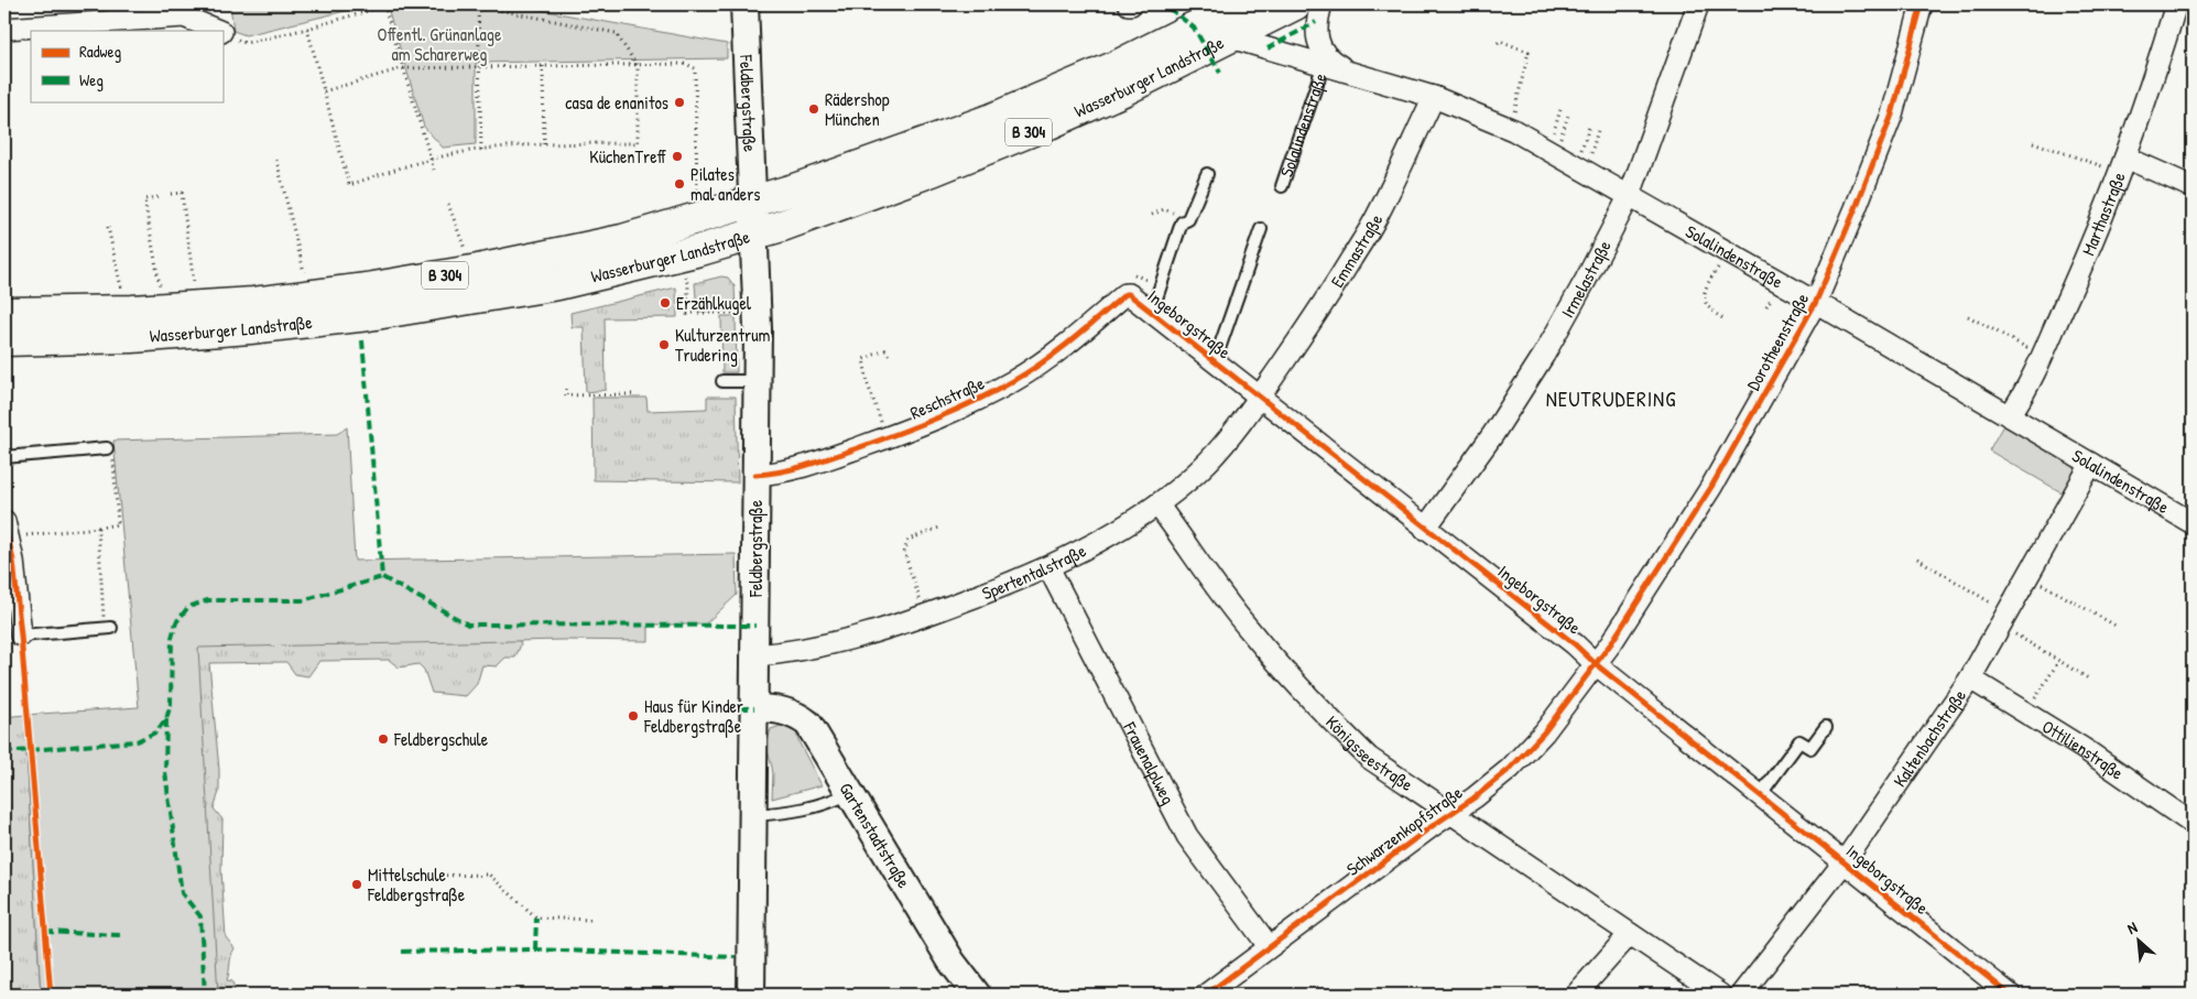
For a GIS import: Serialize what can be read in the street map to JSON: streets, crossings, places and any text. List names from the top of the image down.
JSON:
{
  "streets": {
    "main road": ["Wasserburger Landstraße", "B 304"],
    "street": [
      "Feldbergstraße",
      "Solalindenstraße",
      "Marthastraße",
      "Emmastraße",
      "Irmelastraße",
      "Ingeborgstraße",
      "Dorotheenstraße",
      "Reschstraße",
      "Spertentalstraße",
      "Kaltenbachstraße",
      "Ottilienstraße",
      "Königsseestraße",
      "Frauenalplweg",
      "Schwarzenkopfstraße",
      "Gartenstadtstraße"
    ]
  },
  "crossings": [
    ["Wasserburger Landstraße", "Feldbergstraße"],
    ["Wasserburger Landstraße", "Solalindenstraße"],
    ["Feldbergstraße", "Reschstraße"],
    ["Feldbergstraße", "Spertentalstraße"],
    ["Feldbergstraße", "Gartenstadtstraße"],
    ["Solalindenstraße", "Marthastraße"],
    ["Solalindenstraße", "Emmastraße"],
    ["Solalindenstraße", "Irmelastraße"],
    ["Solalindenstraße", "Dorotheenstraße"],
    ["Solalindenstraße", "Kaltenbachstraße"],
    ["Emmastraße", "Ingeborgstraße"],
    ["Emmastraße", "Spertentalstraße"],
    ["Irmelastraße", "Ingeborgstraße"],
    ["Ingeborgstraße", "Dorotheenstraße"],
    ["Ingeborgstraße", "Reschstraße"],
    ["Ingeborgstraße", "Spertentalstraße"],
    ["Ingeborgstraße", "Kaltenbachstraße"],
    ["Ingeborgstraße", "Schwarzenkopfstraße"],
    ["Dorotheenstraße", "Schwarzenkopfstraße"],
    ["Spertentalstraße", "Königsseestraße"],
    ["Spertentalstraße", "Frauenalplweg"],
    ["Kaltenbachstraße", "Ottilienstraße"],
    ["Königsseestraße", "Schwarzenkopfstraße"],
    ["Frauenalplweg", "Schwarzenkopfstraße"]
  ],
  "districts": ["NEUTRUDERING"],
  "parks": ["Offentl. Grünanlage am Scharerweg"],
  "places": [
    "casa de enanitos",
    "Rädershop München",
    "KüchenTreff",
    "Pilates mal anders",
    "Erzählkugel",
    "Kulturzentrum Trudering",
    "Haus für Kinder Feldbergstraße",
    "Feldbergschule",
    "Mittelschule Feldbergstraße"
  ],
  "legend": ["Radweg", "Weg"],
  "north": "top left"
}
